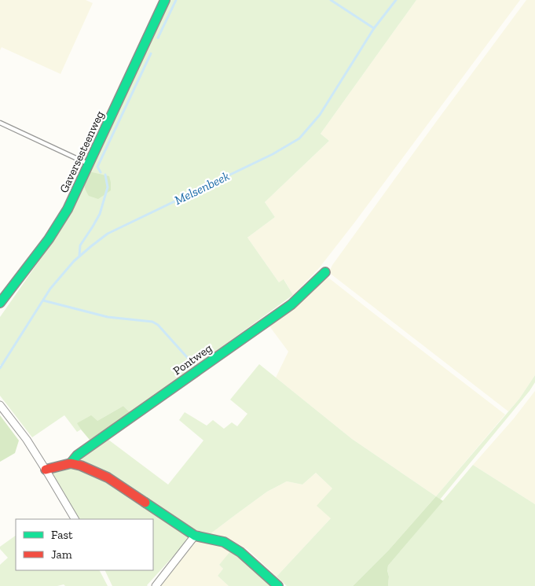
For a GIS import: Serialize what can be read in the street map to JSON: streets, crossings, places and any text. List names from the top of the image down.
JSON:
{
  "streets": {
    "street": ["Gaversesteenweg", "Pontweg"]
  },
  "water": ["Melsenbeek"],
  "legend": ["Fast", "Jam"]
}
